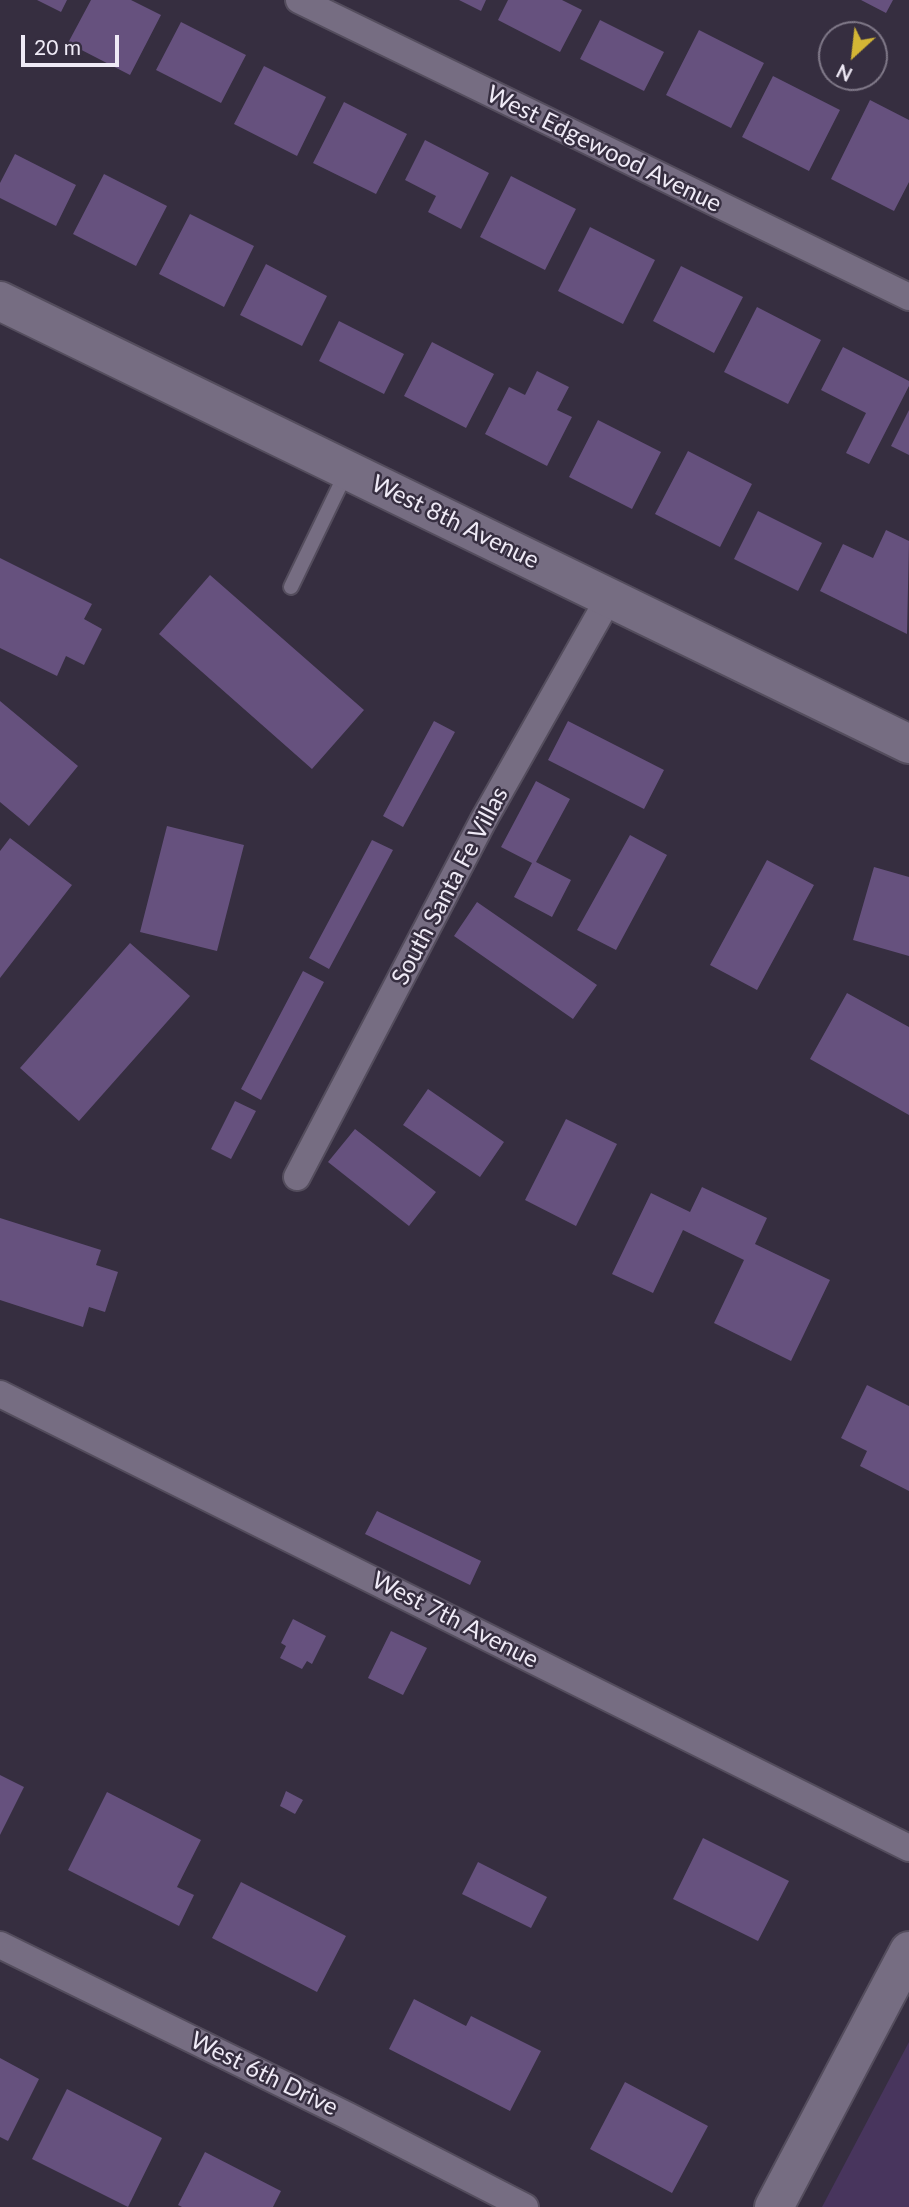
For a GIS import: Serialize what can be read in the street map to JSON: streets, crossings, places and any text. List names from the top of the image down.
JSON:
{
  "streets": {
    "street": [
      "West Edgewood Avenue",
      "West 8th Avenue",
      "South Santa Fe Villas",
      "West 7th Avenue",
      "West 6th Drive"
    ]
  },
  "crossings": [
    ["West 8th Avenue", "South Santa Fe Villas"]
  ],
  "scale_bar": "20 m",
  "north": "bottom left"
}
